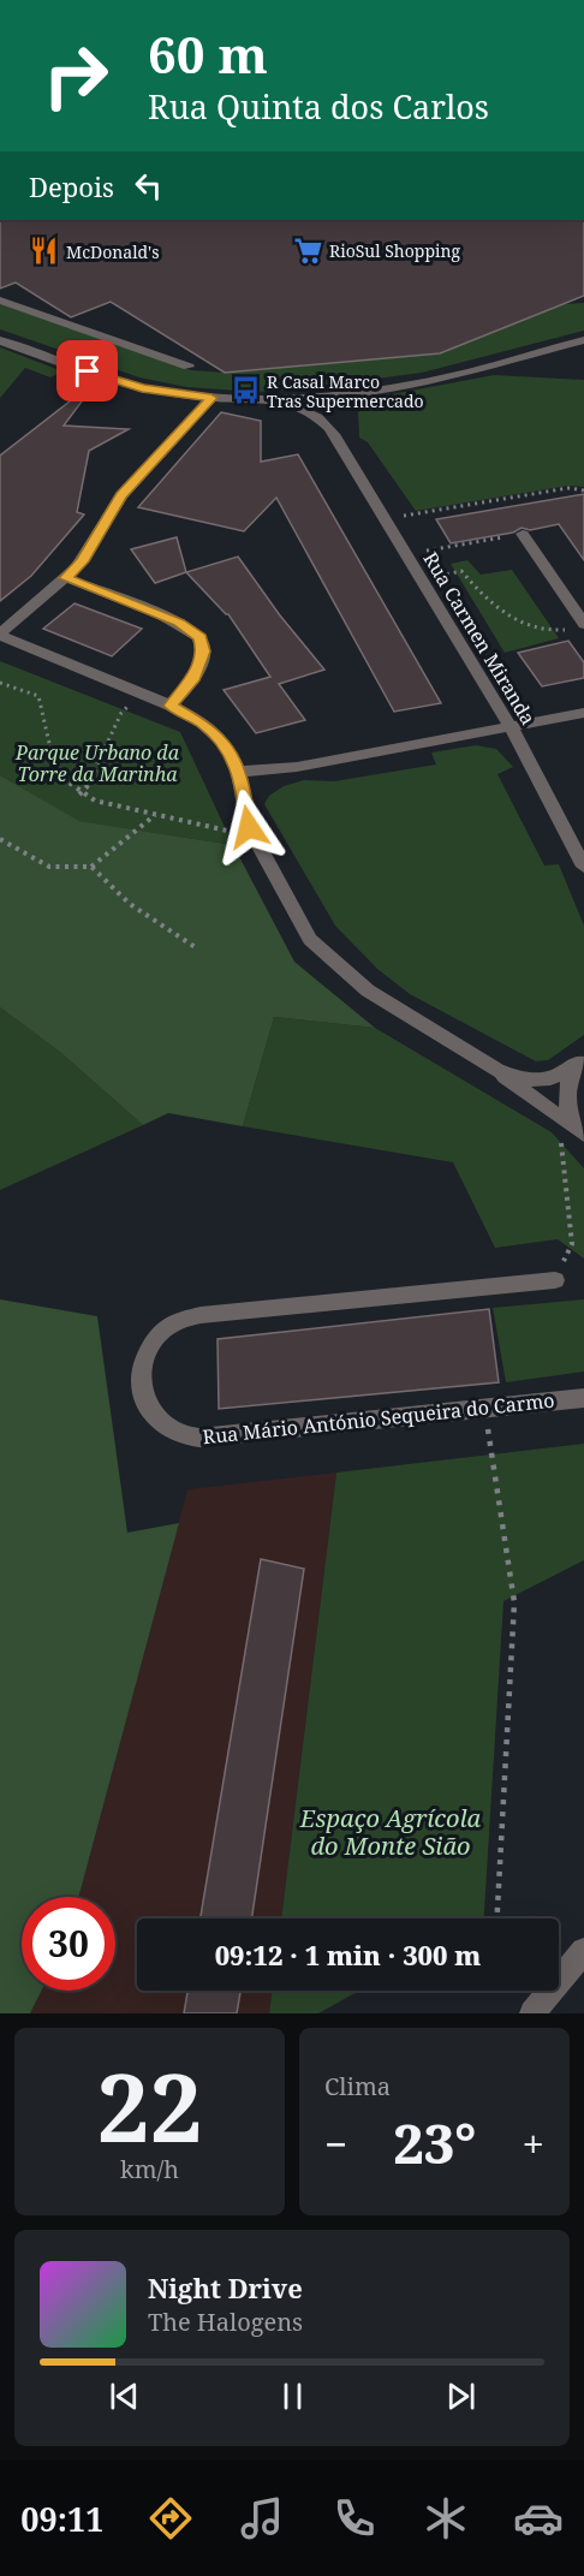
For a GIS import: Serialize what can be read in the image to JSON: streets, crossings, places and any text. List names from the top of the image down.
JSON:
{
  "streets": {
    "street": ["Rua Carmen Miranda", "Rua Mário António Sequeira do Carmo"]
  },
  "parks": ["Parque Urbano da Torre da Marinha", "Espaço Agrícola do Monte Sião"],
  "places": {
    "supermarket": ["RioSul Shopping"],
    "restaurant": ["McDonald's"],
    "bus stop": ["R Casal Marco Tras Supermercado"]
  },
  "page": {
    "turn": ["60 m", "Rua Quinta dos Carlos"],
    "then": "Depois",
    "limit": "30",
    "trip": "09:12 · 1 min · 300 m",
    "tile": [
      ["22", "km/h"],
      "Clima"
    ],
    "heat": ["−", "23°", "+"],
    "song": ["Night Drive", "The Halogens"],
    "tabs": "09:11"
  }
}
